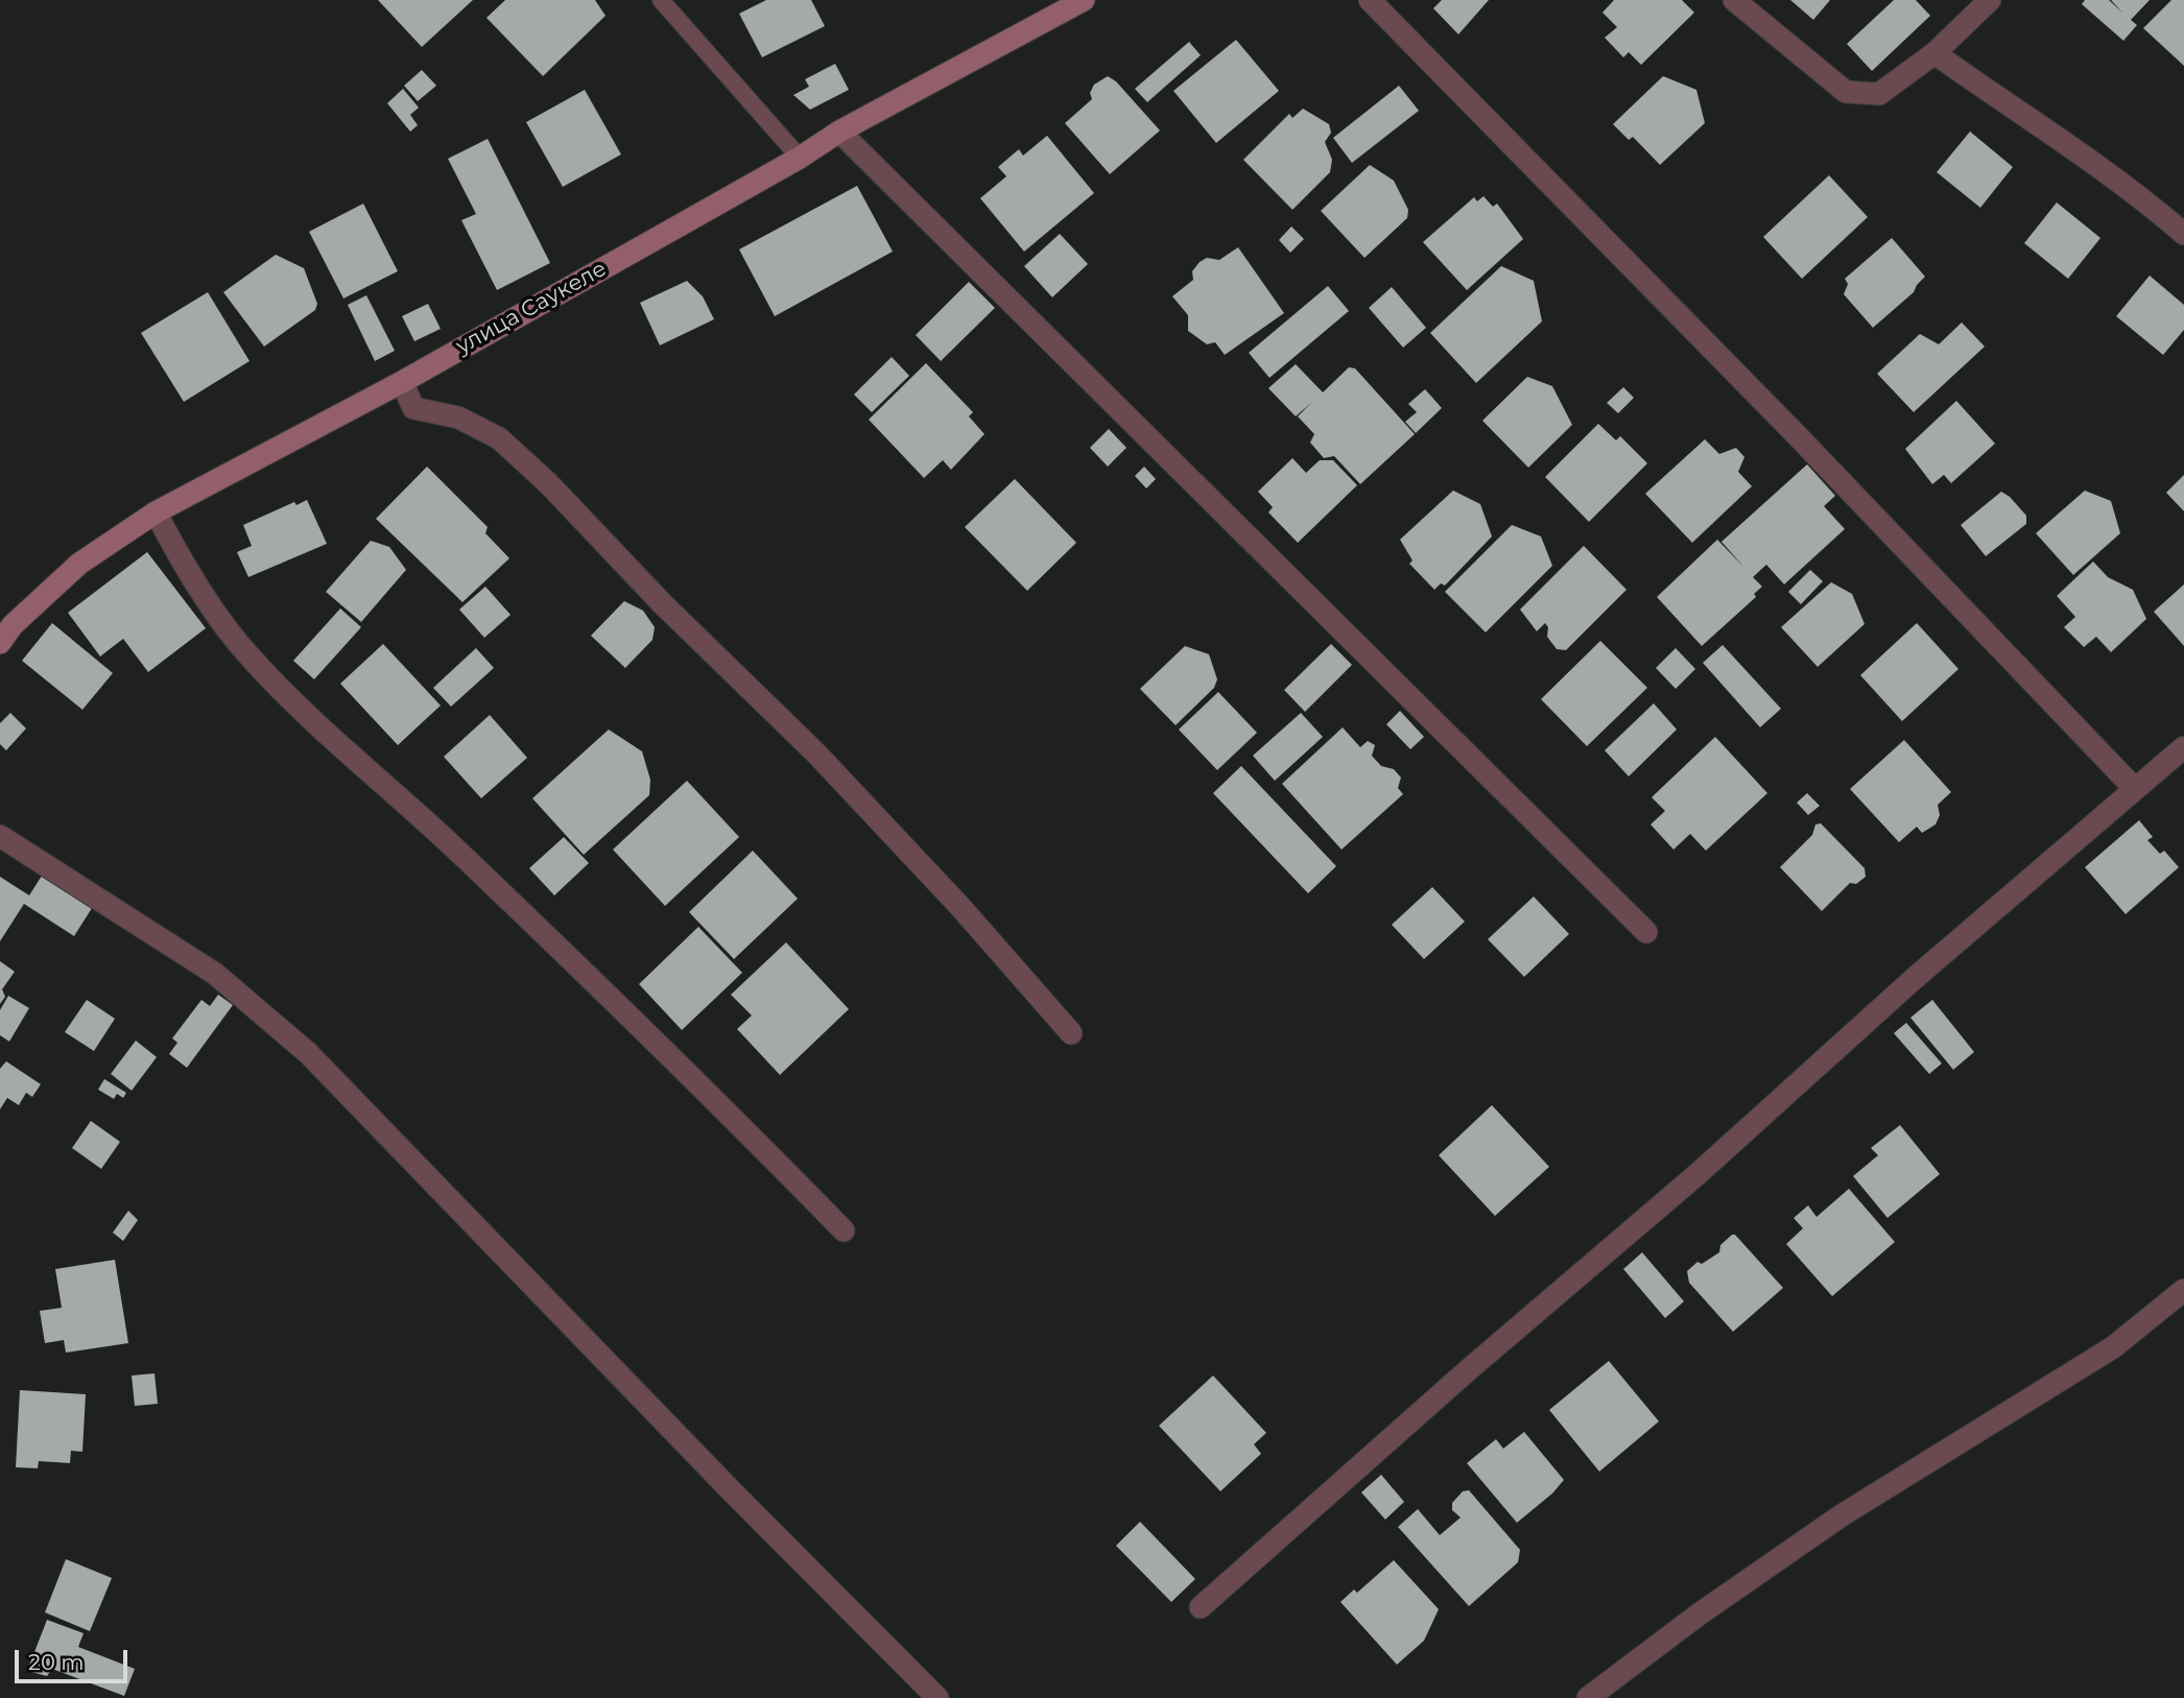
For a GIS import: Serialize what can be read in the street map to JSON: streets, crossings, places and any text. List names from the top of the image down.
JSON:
{
  "streets": {
    "street": ["улица Саукеле"]
  },
  "scale_bar": "20 m"
}
